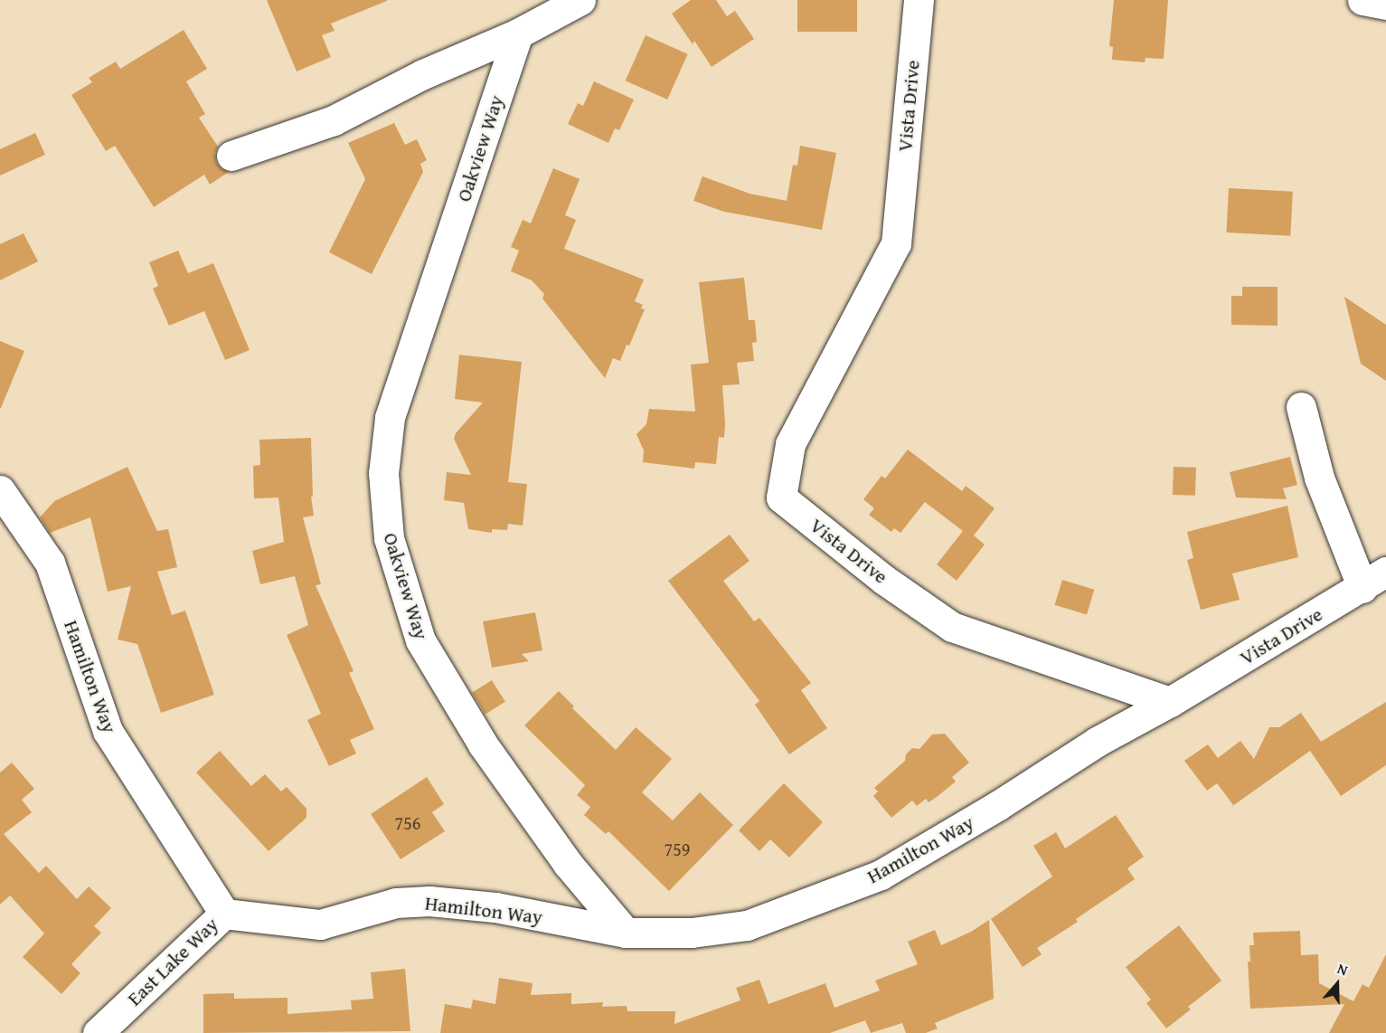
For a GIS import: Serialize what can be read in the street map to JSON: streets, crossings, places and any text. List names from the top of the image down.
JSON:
{
  "streets": {
    "street": [
      "Vista Drive",
      "Oakview Way",
      "Hamilton Way",
      "East Lake Way"
    ]
  },
  "crossings": [
    ["Vista Drive", "Hamilton Way"],
    ["Oakview Way", "Hamilton Way"],
    ["Hamilton Way", "East Lake Way"]
  ],
  "house_numbers": ["756", "759"],
  "north": "top"
}
